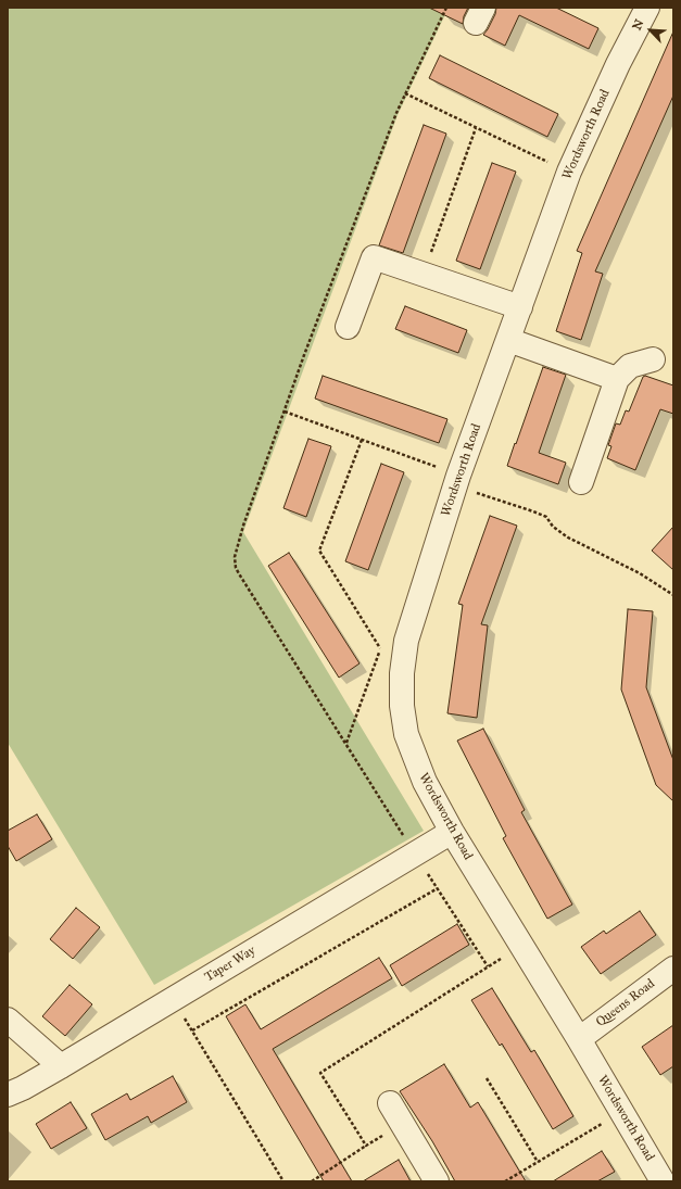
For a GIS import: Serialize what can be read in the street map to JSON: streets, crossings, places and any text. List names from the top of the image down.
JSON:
{
  "streets": {
    "street": ["Wordsworth Road", "Taper Way", "Queens Road"]
  },
  "crossings": [
    ["Wordsworth Road", "Taper Way"],
    ["Wordsworth Road", "Queens Road"]
  ],
  "north": "top left"
}
